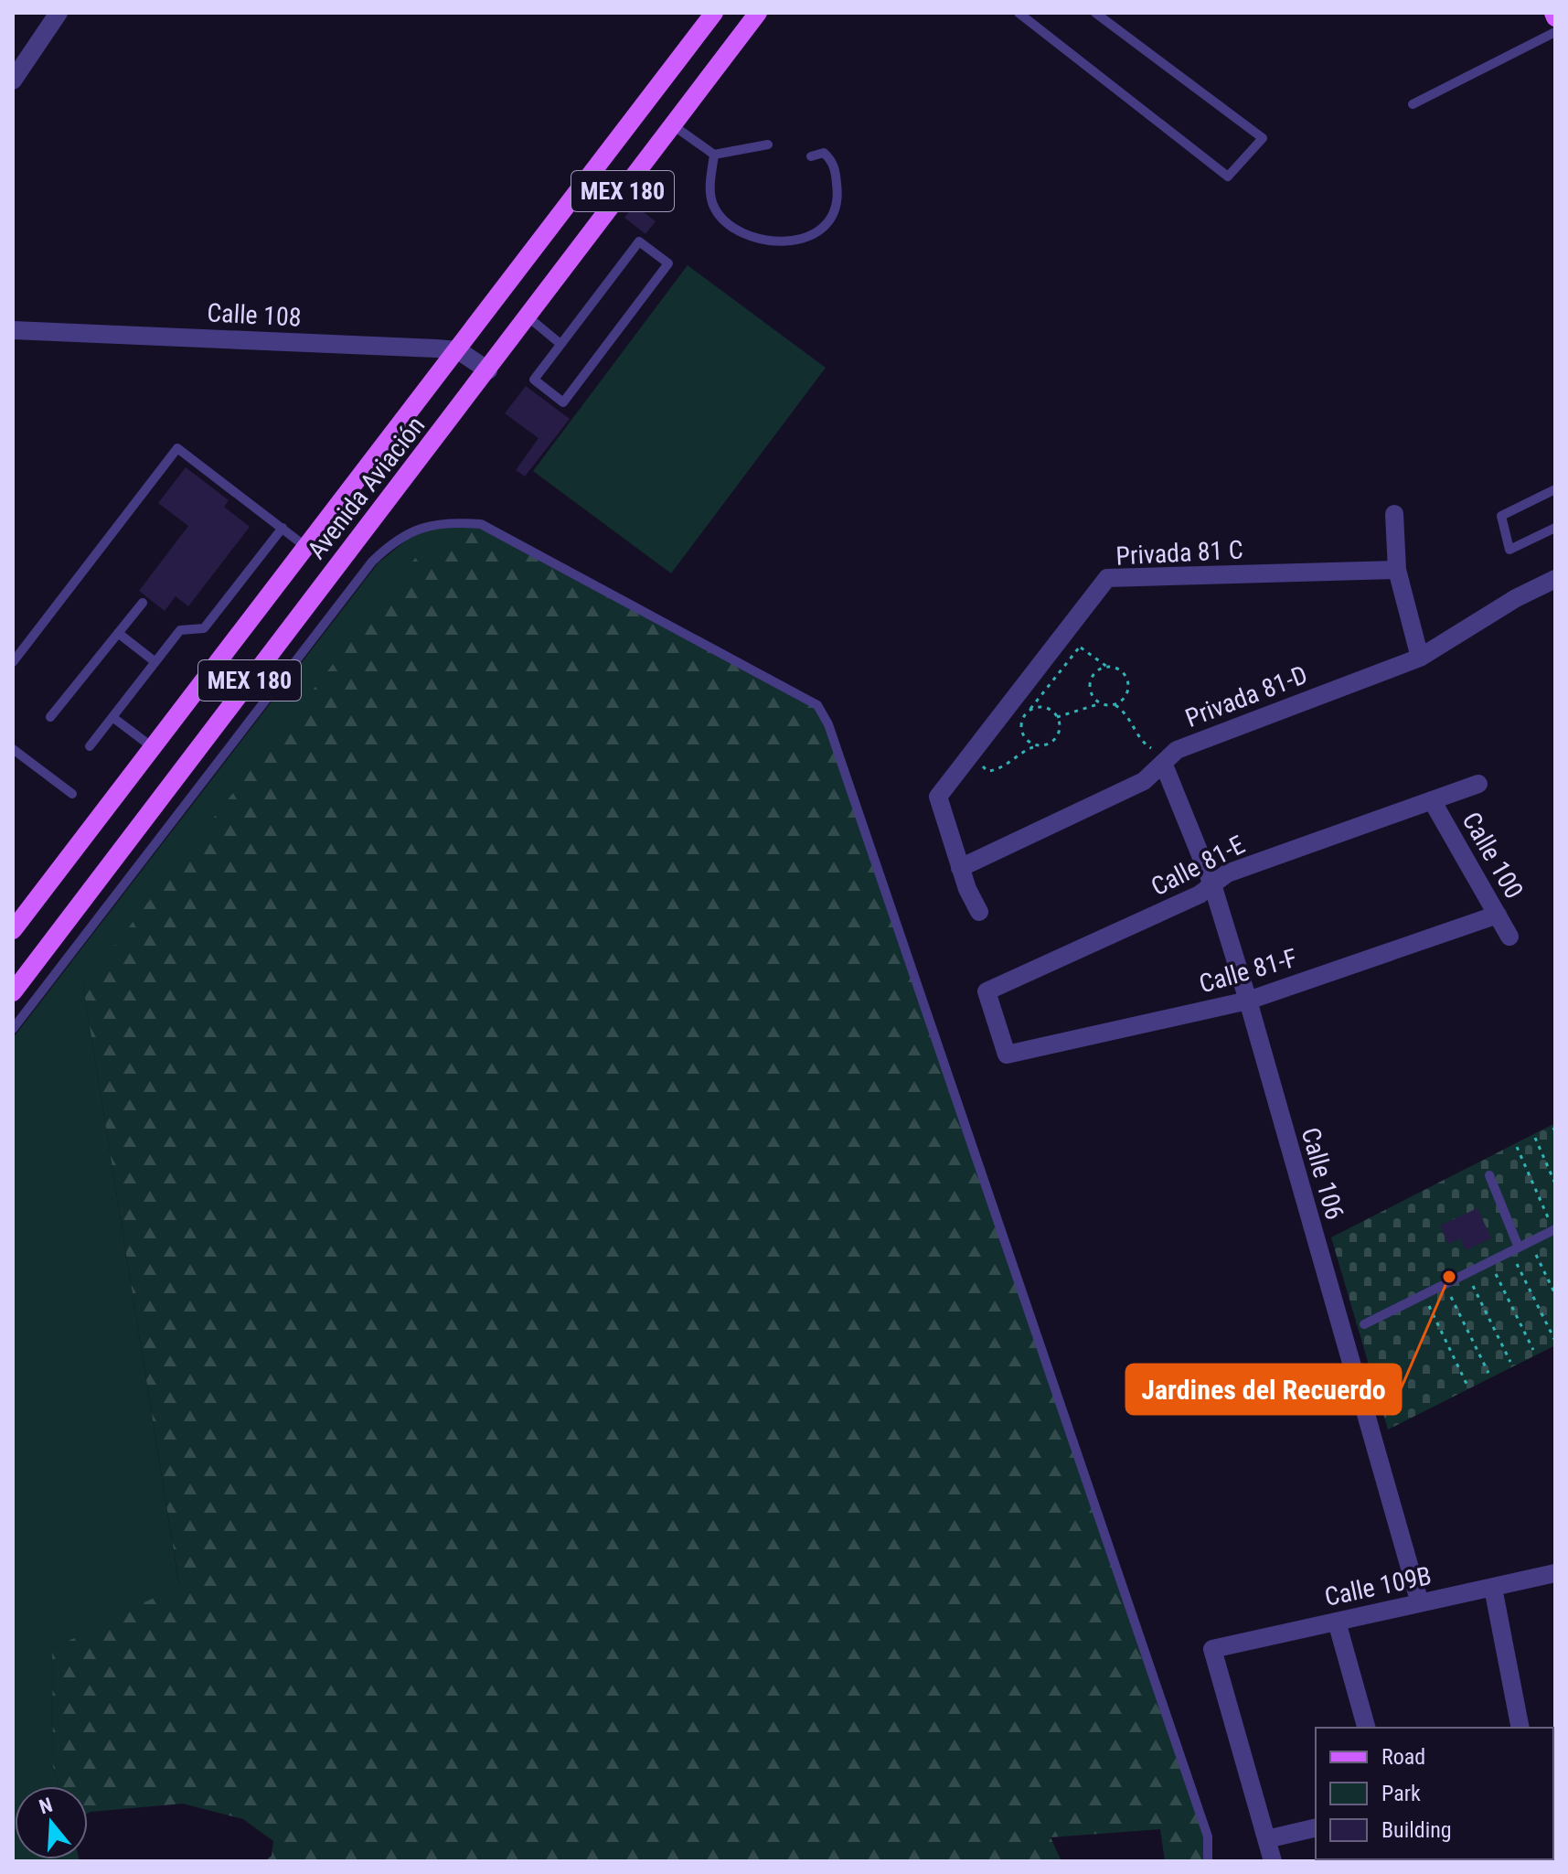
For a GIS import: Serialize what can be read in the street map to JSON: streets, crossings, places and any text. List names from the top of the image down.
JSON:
{
  "streets": {
    "main road": ["MEX 180", "Avenida Aviación"],
    "street": [
      "Calle 108",
      "Privada 81 C",
      "Privada 81-D",
      "Calle 100",
      "Calle 81-E",
      "Calle 81-F",
      "Calle 106",
      "Calle 109B"
    ]
  },
  "crossings": [
    ["Calle 108", "Avenida Aviación"],
    ["Privada 81 C", "Privada 81-D"],
    ["Privada 81-D", "Calle 106"],
    ["Calle 100", "Calle 81-E"],
    ["Calle 100", "Calle 81-F"],
    ["Calle 81-E", "Calle 81-F"],
    ["Calle 81-E", "Calle 106"],
    ["Calle 81-F", "Calle 106"],
    ["Calle 106", "Calle 109B"]
  ],
  "places": ["Jardines del Recuerdo"],
  "legend": ["Road", "Park", "Building"],
  "north": "top"
}
